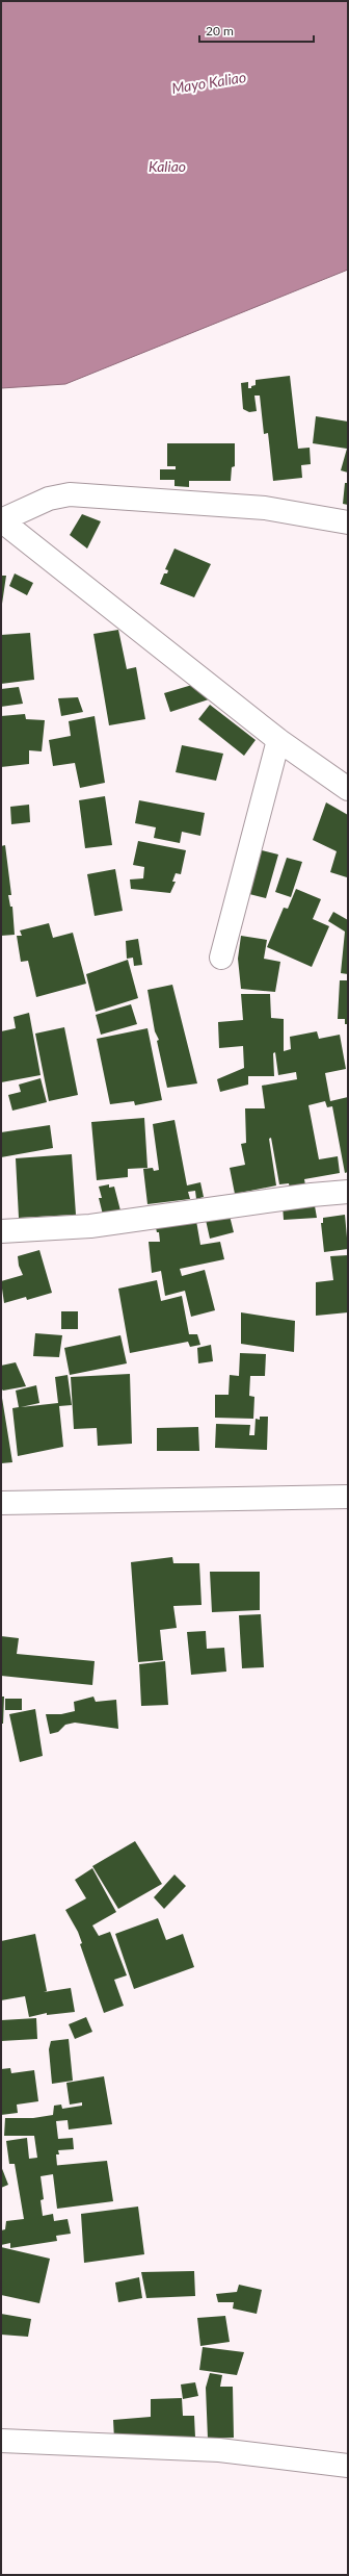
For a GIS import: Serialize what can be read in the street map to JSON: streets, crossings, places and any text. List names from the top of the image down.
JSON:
{
  "water": ["Mayo Kaliao", "Kaliao"],
  "scale_bar": "20 m"
}
